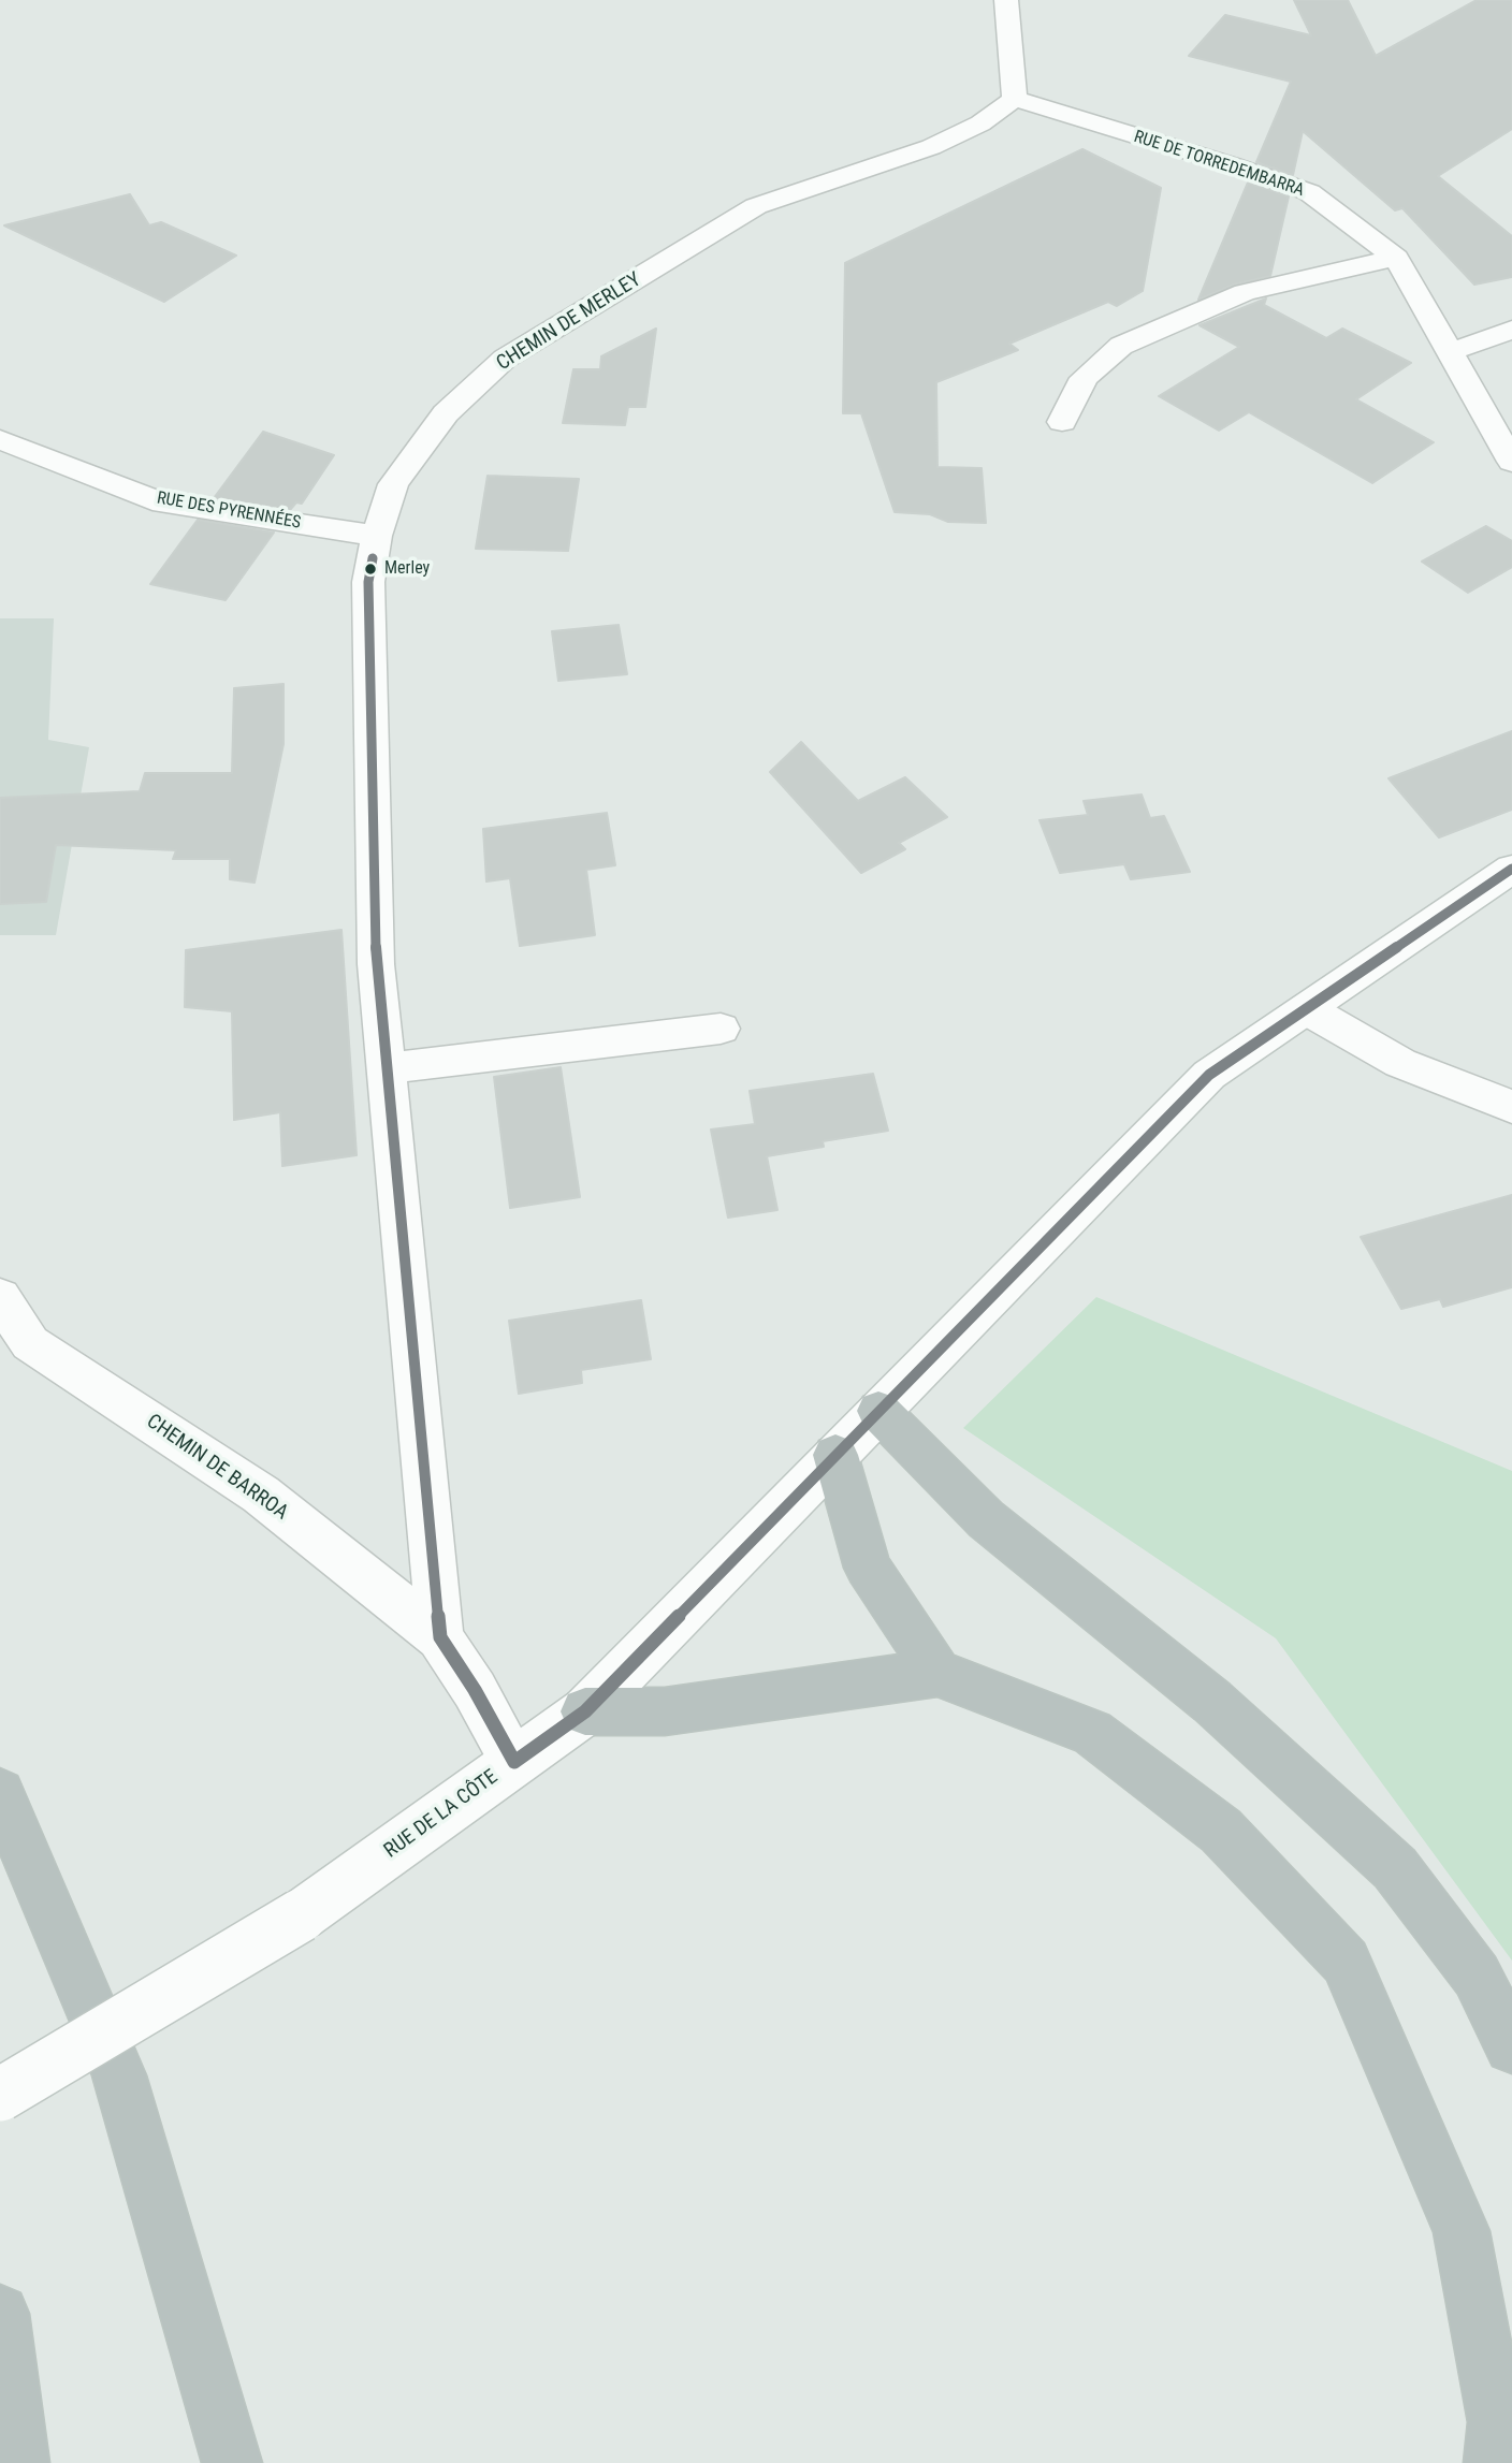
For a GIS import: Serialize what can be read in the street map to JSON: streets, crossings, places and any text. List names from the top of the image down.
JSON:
{
  "streets": {
    "street": [
      "RUE DE TORREDEMBARRA",
      "CHEMIN DE MERLEY",
      "RUE DES PYRENNÉES",
      "CHEMIN DE BARROA",
      "RUE DE LA CÔTE"
    ]
  },
  "crossings": [
    ["RUE DE TORREDEMBARRA", "CHEMIN DE MERLEY"],
    ["CHEMIN DE MERLEY", "RUE DES PYRENNÉES"],
    ["CHEMIN DE MERLEY", "CHEMIN DE BARROA"],
    ["CHEMIN DE MERLEY", "RUE DE LA CÔTE"]
  ],
  "places": ["Merley"]
}
